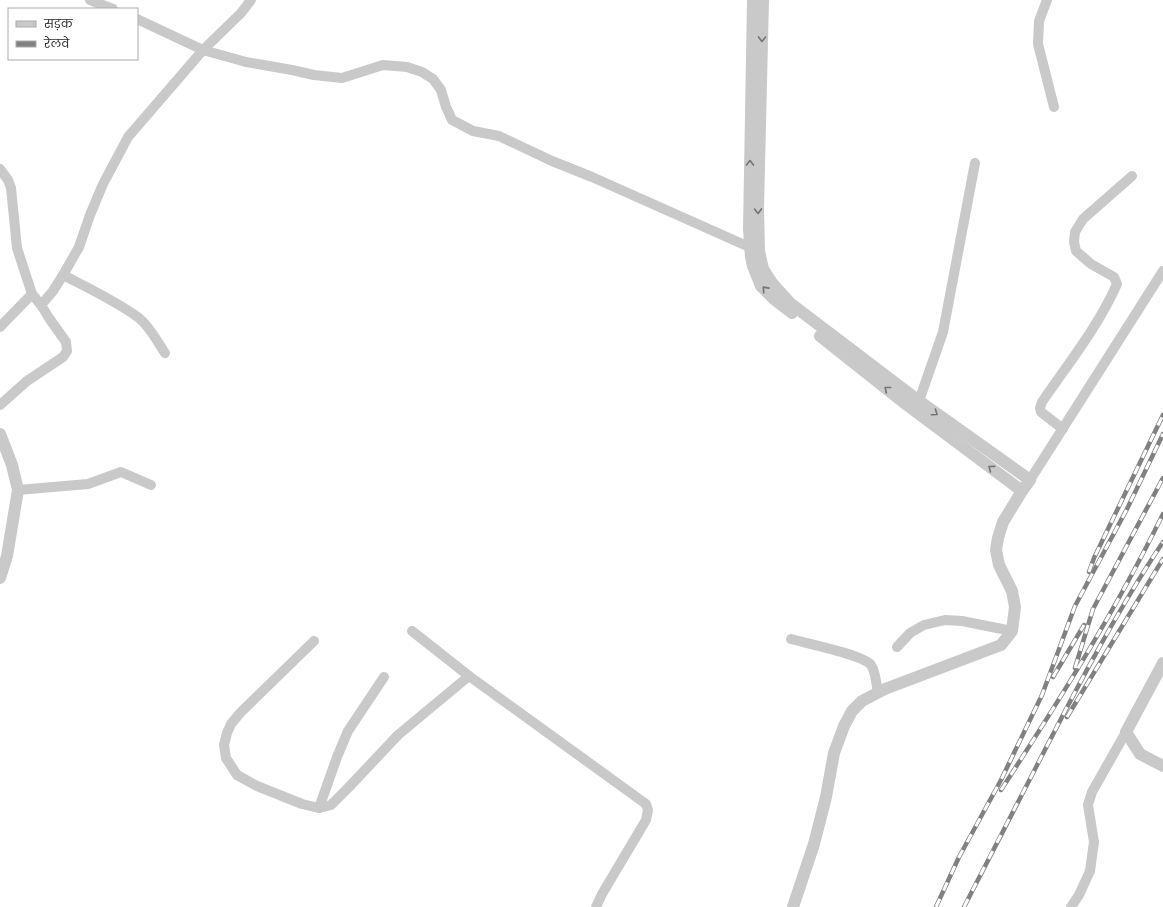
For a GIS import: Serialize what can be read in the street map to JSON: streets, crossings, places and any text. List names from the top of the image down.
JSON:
{
  "legend": ["सड़क", "रेलवे"]
}
